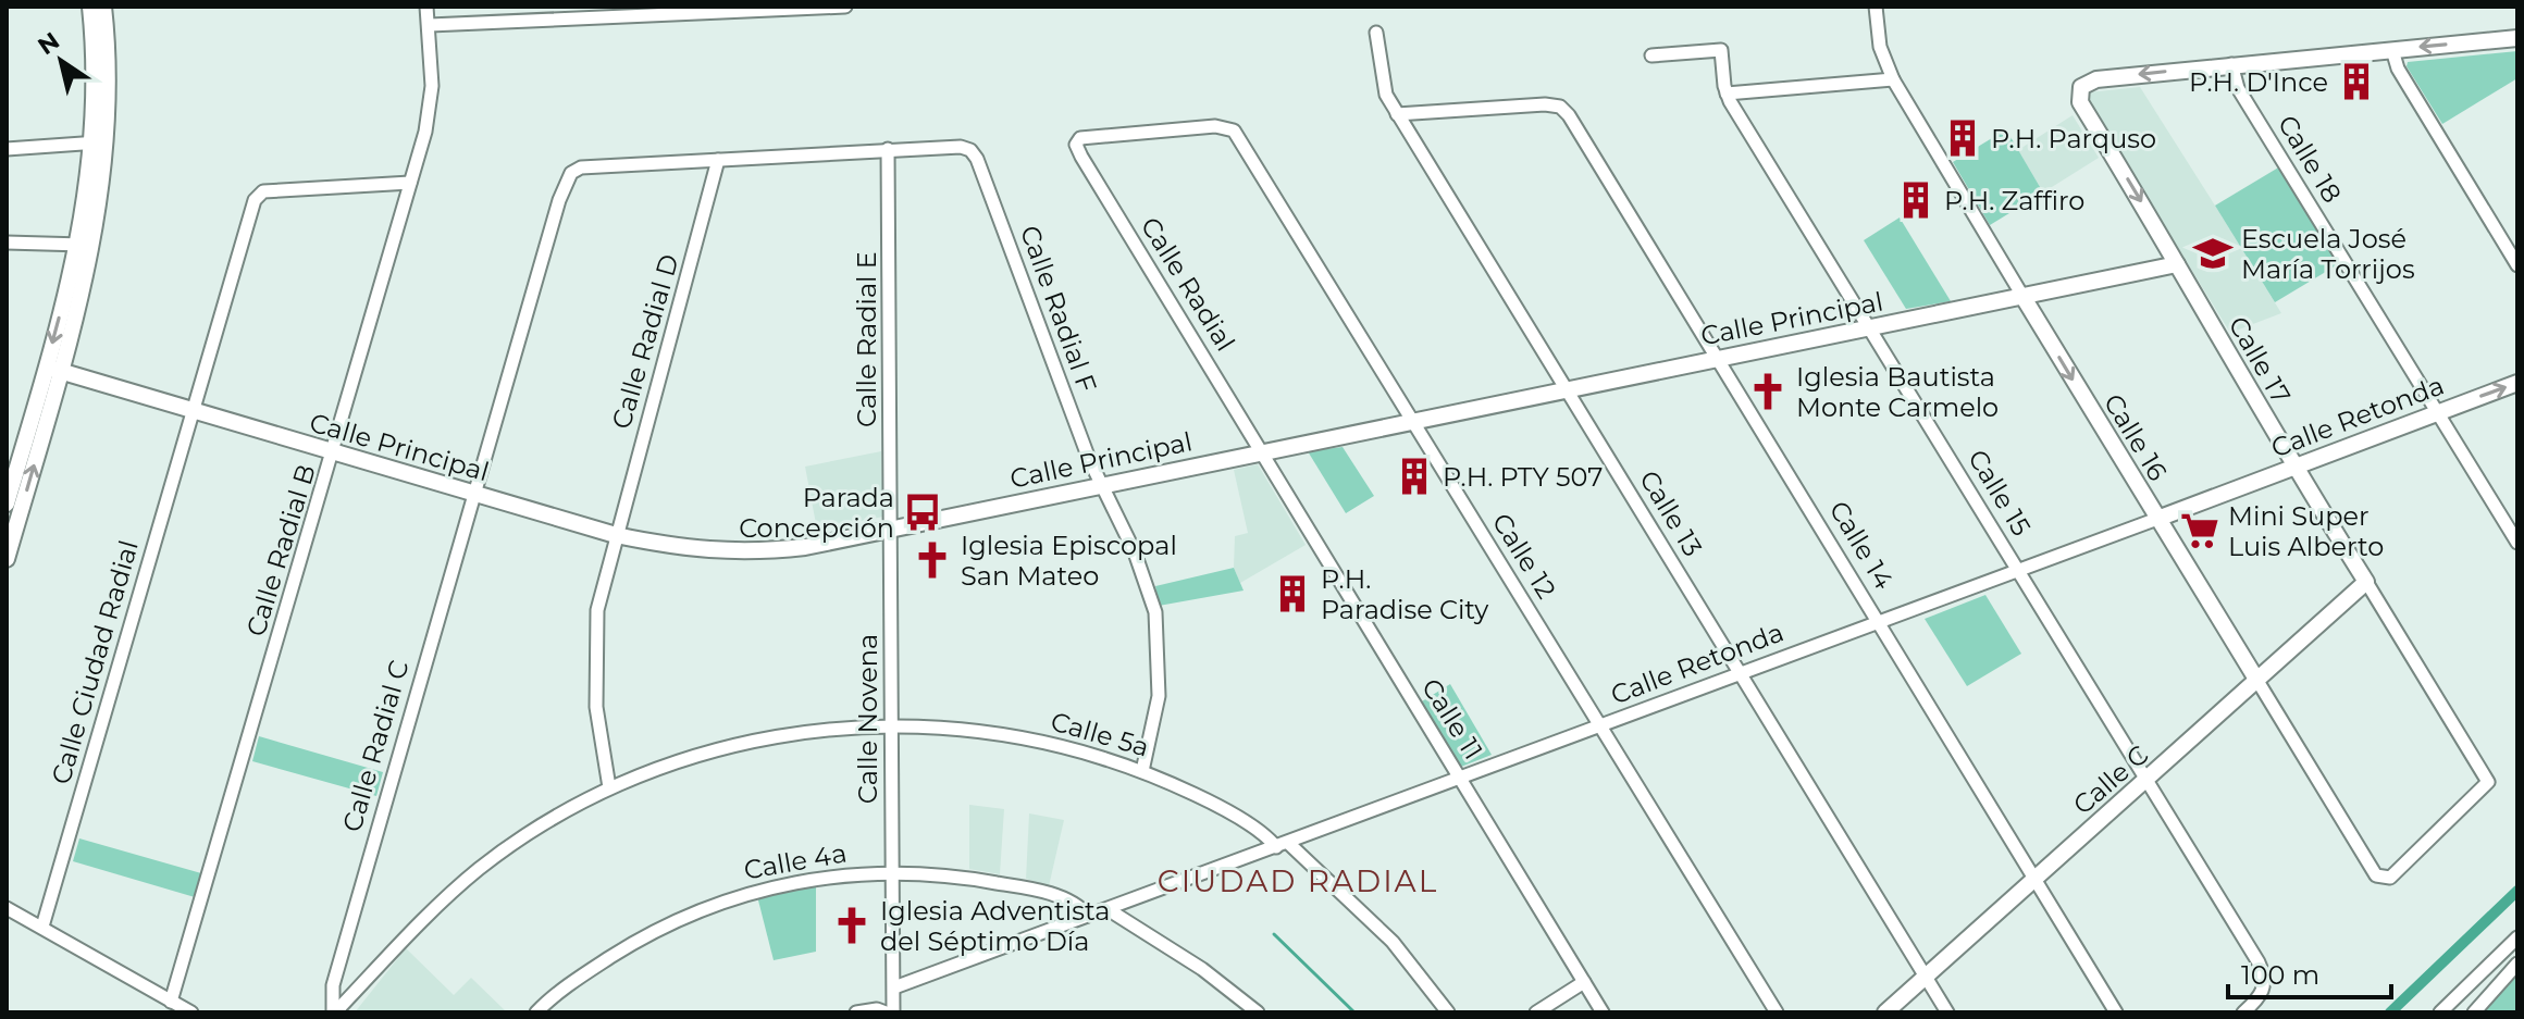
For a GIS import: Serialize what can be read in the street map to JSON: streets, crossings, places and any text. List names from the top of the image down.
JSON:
{
  "streets": {
    "street": [
      "Calle 18",
      "Calle Radial",
      "Calle Radial F",
      "Calle Principal",
      "Calle Radial E",
      "Calle Radial D",
      "Calle 17",
      "Calle Retonda",
      "Calle 16",
      "Calle 15",
      "Calle 13",
      "Calle 14",
      "Calle Radial B",
      "Calle 12",
      "Calle Ciudad Radial",
      "Calle Novena",
      "Calle 11",
      "Calle 5a",
      "Calle Radial C",
      "Calle C",
      "Calle 4a"
    ]
  },
  "crossings": [
    ["Calle 18", "Calle 17"],
    ["Calle 18", "Calle Retonda"],
    ["Calle Radial", "Calle Principal"],
    ["Calle Radial", "Calle 12"],
    ["Calle Radial", "Calle 11"],
    ["Calle Radial F", "Calle Principal"],
    ["Calle Radial F", "Calle Radial E"],
    ["Calle Radial F", "Calle 5a"],
    ["Calle Principal", "Calle Radial E"],
    ["Calle Principal", "Calle Radial D"],
    ["Calle Principal", "Calle 17"],
    ["Calle Principal", "Calle 16"],
    ["Calle Principal", "Calle 15"],
    ["Calle Principal", "Calle 13"],
    ["Calle Principal", "Calle 14"],
    ["Calle Principal", "Calle Radial B"],
    ["Calle Principal", "Calle 12"],
    ["Calle Principal", "Calle Ciudad Radial"],
    ["Calle Principal", "Calle Novena"],
    ["Calle Principal", "Calle 11"],
    ["Calle Principal", "Calle Radial C"],
    ["Calle Radial E", "Calle Novena"],
    ["Calle Radial D", "Calle 5a"],
    ["Calle 17", "Calle Retonda"],
    ["Calle 17", "Calle 16"],
    ["Calle 17", "Calle C"],
    ["Calle Retonda", "Calle 16"],
    ["Calle Retonda", "Calle 15"],
    ["Calle Retonda", "Calle 13"],
    ["Calle Retonda", "Calle 14"],
    ["Calle Retonda", "Calle 12"],
    ["Calle Retonda", "Calle Novena"],
    ["Calle Retonda", "Calle 11"],
    ["Calle Retonda", "Calle 5a"],
    ["Calle Retonda", "Calle 4a"],
    ["Calle 16", "Calle C"],
    ["Calle 15", "Calle C"],
    ["Calle 13", "Calle 14"],
    ["Calle 13", "Calle C"],
    ["Calle 14", "Calle C"],
    ["Calle Radial B", "Calle Ciudad Radial"],
    ["Calle Novena", "Calle 5a"],
    ["Calle Novena", "Calle 4a"],
    ["Calle 5a", "Calle Radial C"]
  ],
  "districts": ["CIUDAD RADIAL"],
  "places": {
    "building": [
      "P.H. D'Ince",
      "P.H. Parquso",
      "P.H. Zaffiro",
      "P.H. PTY 507",
      "P.H. Paradise City"
    ],
    "school or university": ["Escuela José María Torrijos"],
    "church": ["Iglesia Bautista Monte Carmelo", "Iglesia Episcopal San Mateo", "Iglesia Adventista del Séptimo Día"],
    "bus stop": ["Parada Concepción"],
    "supermarket": ["Mini Super Luis Alberto"]
  },
  "scale_bar": "100 m",
  "north": "top left"
}
